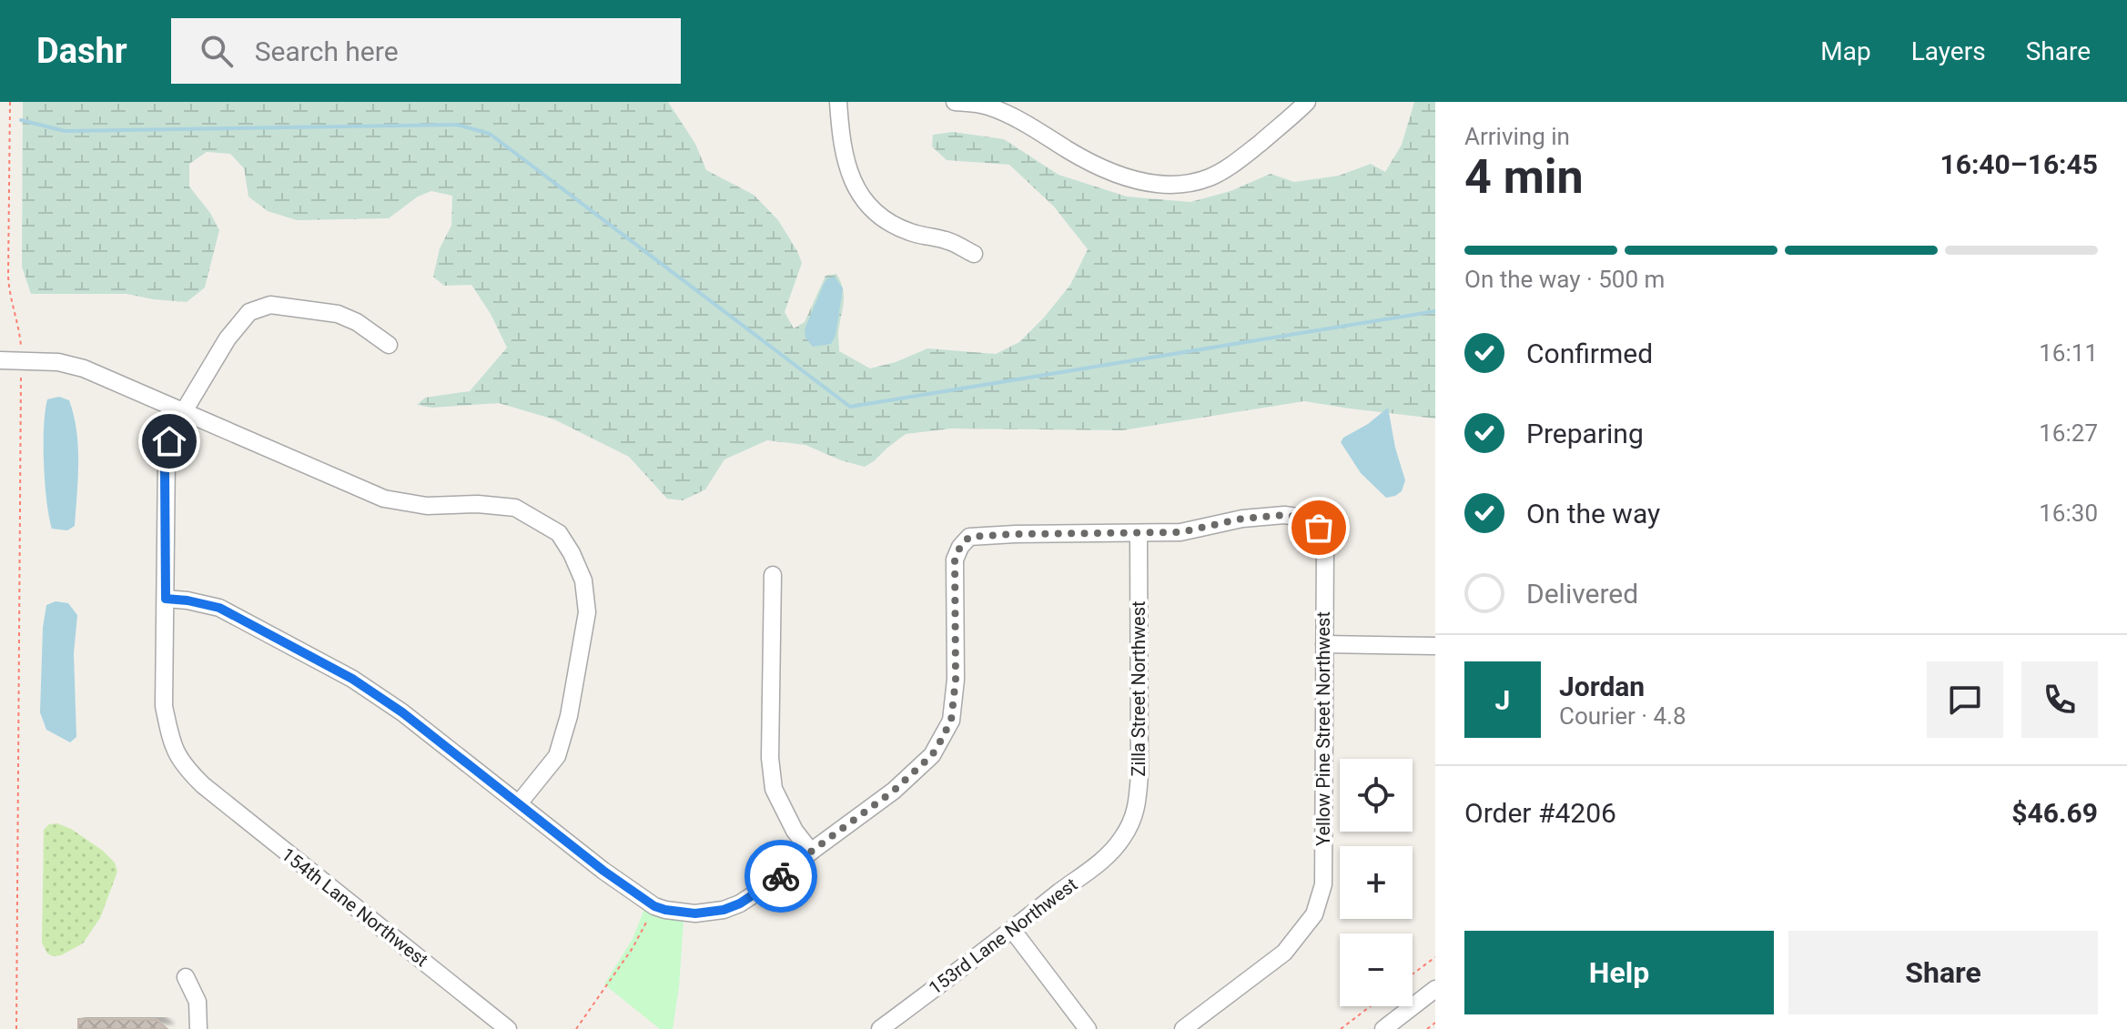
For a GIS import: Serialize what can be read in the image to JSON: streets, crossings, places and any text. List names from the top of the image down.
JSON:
{
  "streets": {
    "street": [
      "Zilla Street Northwest",
      "Yellow Pine Street Northwest",
      "154th Lane Northwest",
      "153rd Lane Northwest"
    ]
  },
  "crossings": [
    ["Zilla Street Northwest", "Yellow Pine Street Northwest"],
    ["Zilla Street Northwest", "153rd Lane Northwest"]
  ],
  "page": {
    "header": "Dashr",
    "search": "Search here",
    "nav": ["Map", "Layers", "Share"],
    "heading": ["4 min", "Arriving in", "16:40–16:45"],
    "panel": [
      "Jordan",
      "Courier · 4.8",
      "Order #4206",
      "$46.69"
    ],
    "bar": "On the way · 500 m",
    "list": [
      ["Confirmed", "16:11"],
      ["Preparing", "16:27"],
      ["On the way", "16:30"],
      "Delivered"
    ],
    "round": "J",
    "map_buttons": ["+", "−"],
    "buttons": ["Help", "Share"]
  }
}
